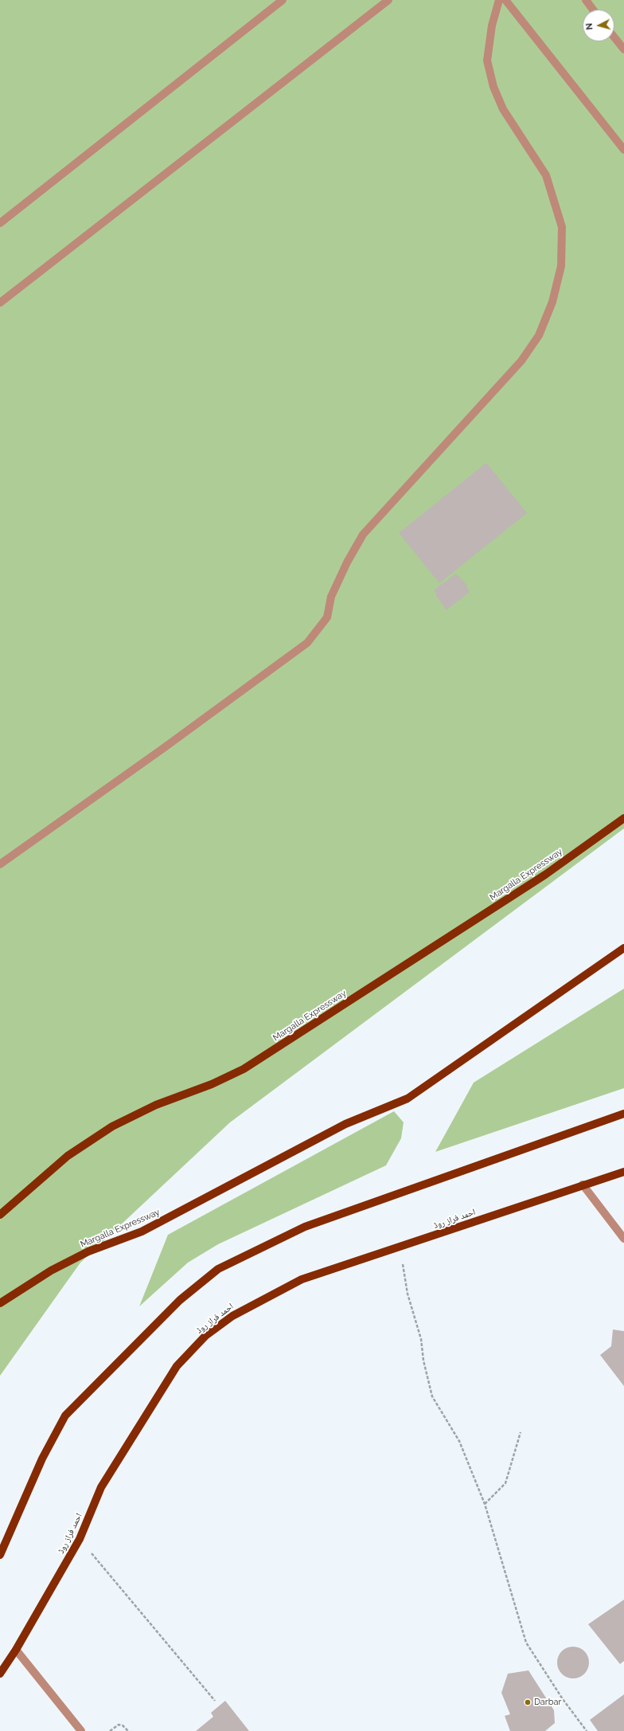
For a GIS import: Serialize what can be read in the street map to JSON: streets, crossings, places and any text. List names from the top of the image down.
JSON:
{
  "streets": {
    "main road": ["Margalla Expressway", "احمد فراز روڈ"]
  },
  "places": ["Darbar"],
  "north": "left"
}
